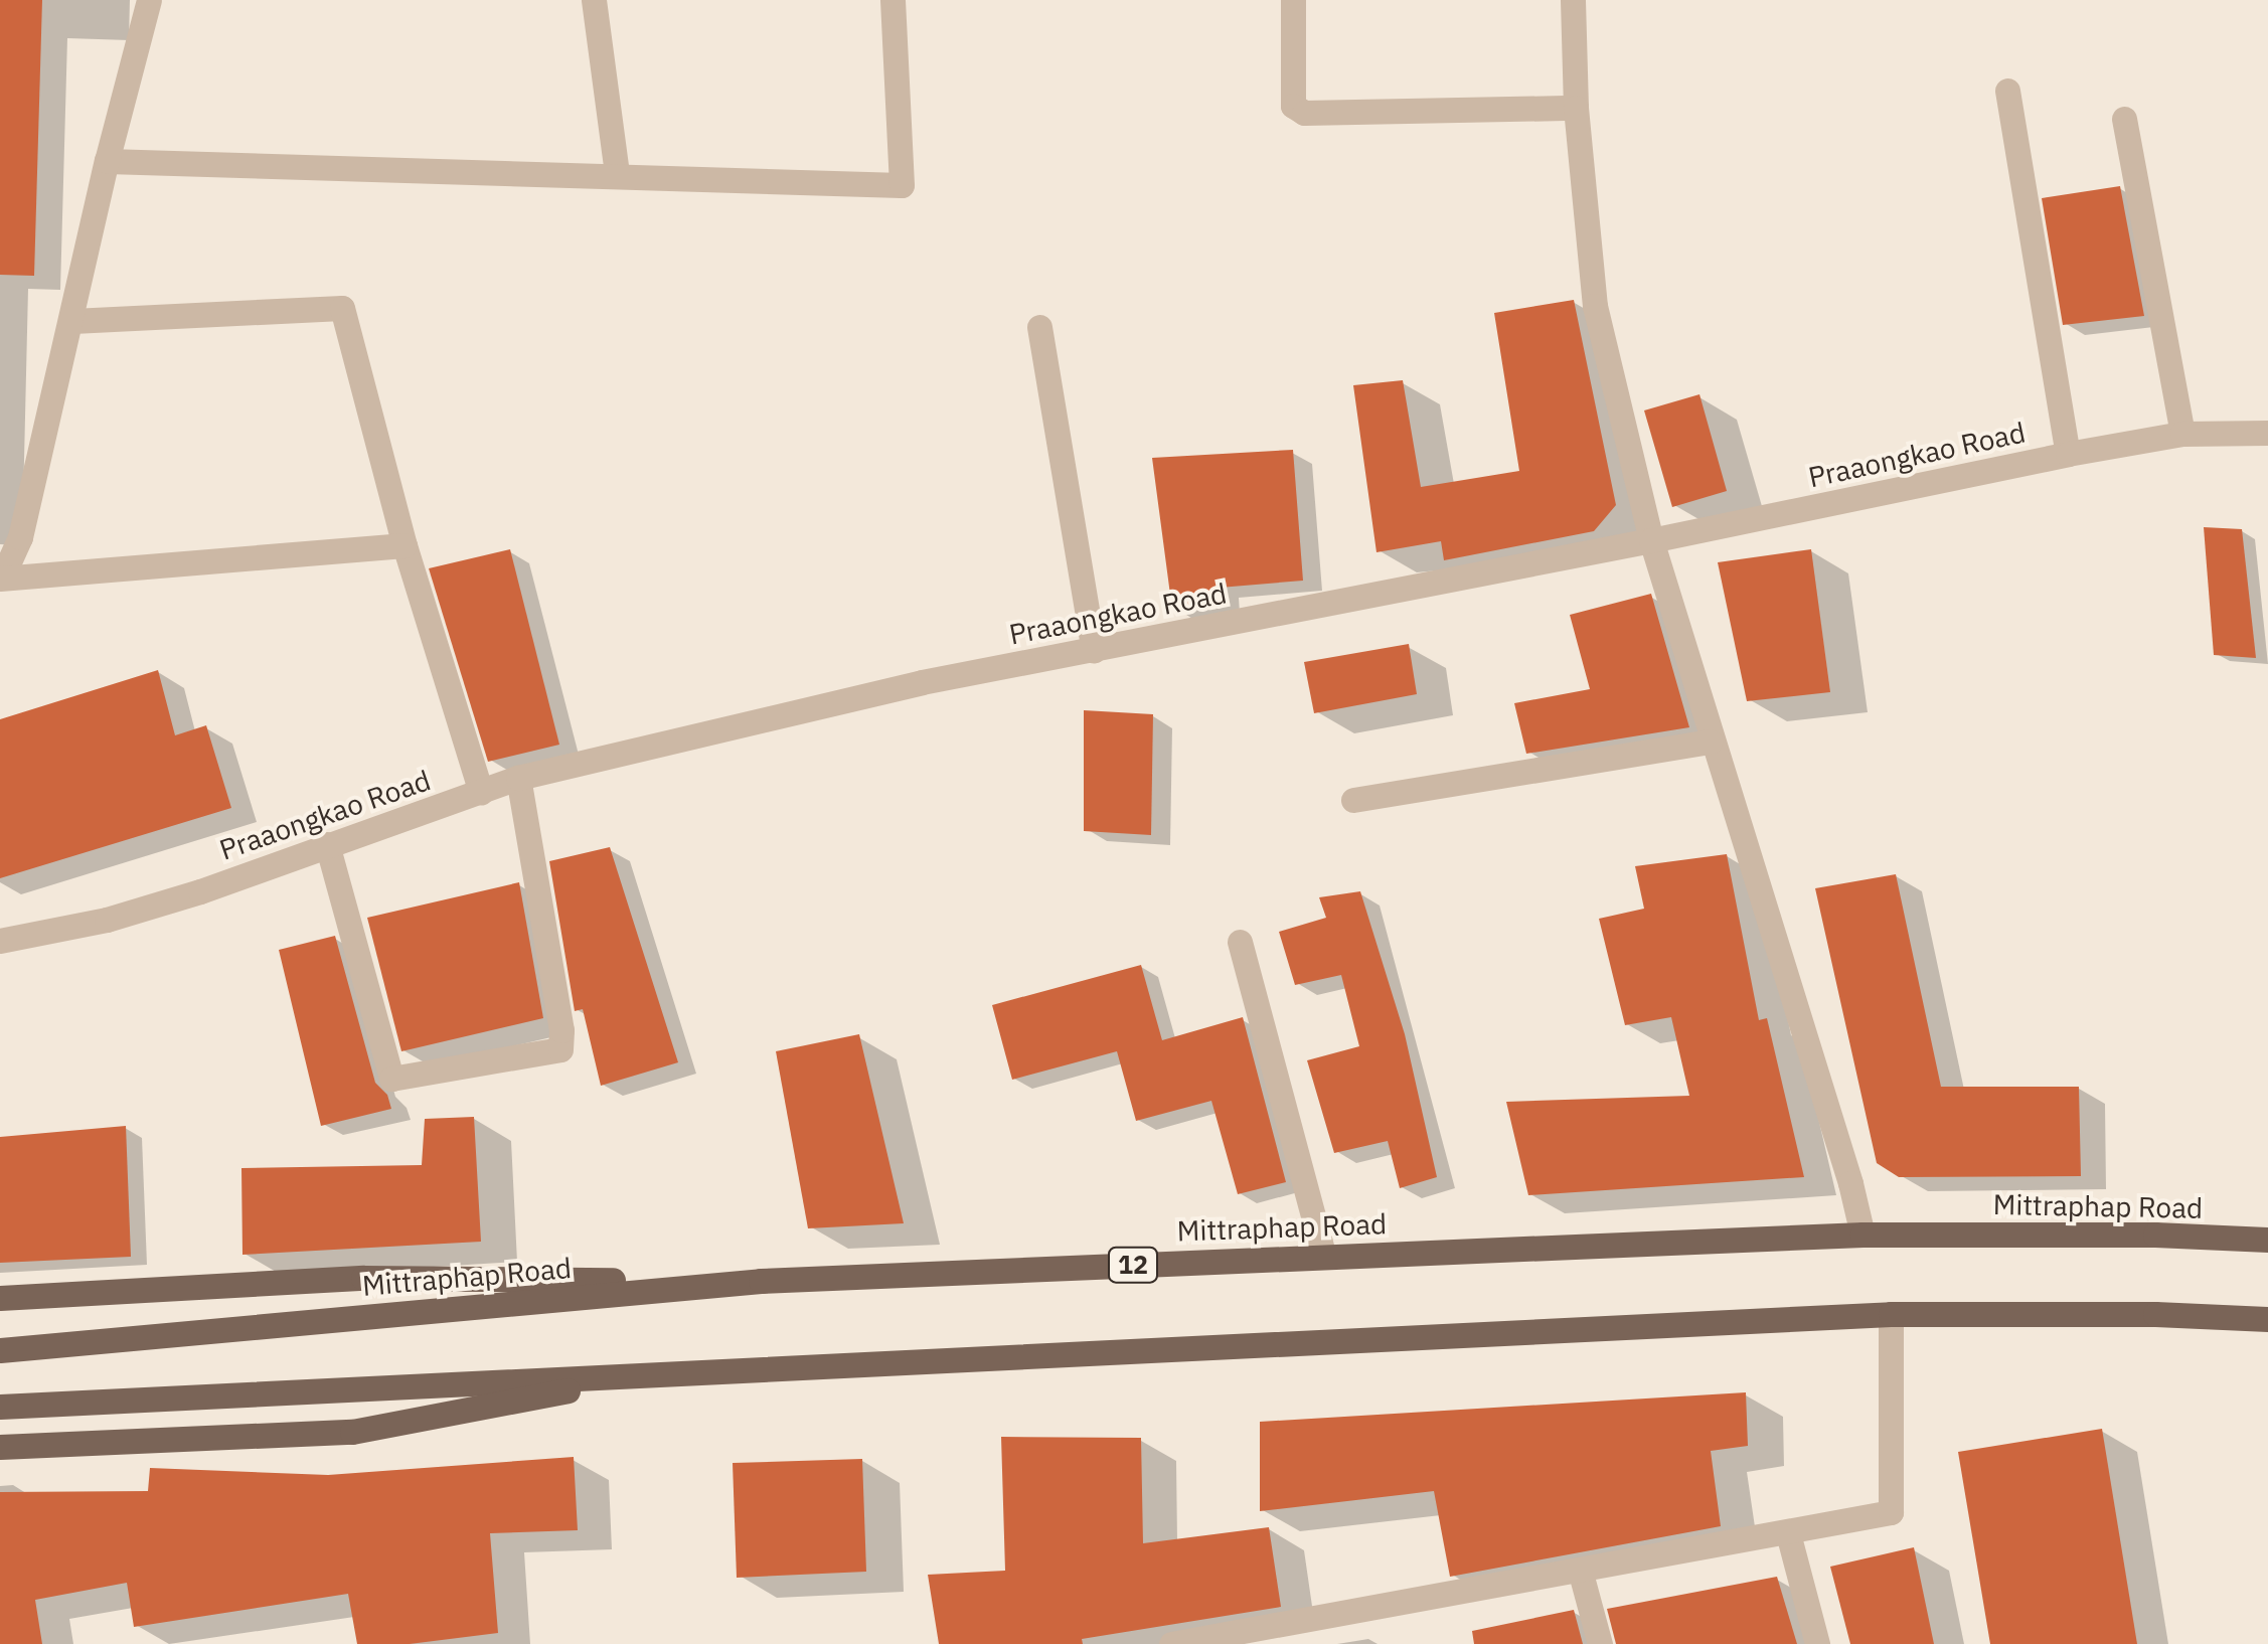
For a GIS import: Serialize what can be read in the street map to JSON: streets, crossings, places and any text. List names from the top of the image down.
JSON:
{
  "streets": {
    "main road": ["Mittraphap Road", "12"],
    "street": ["Praaongkao Road"]
  }
}
